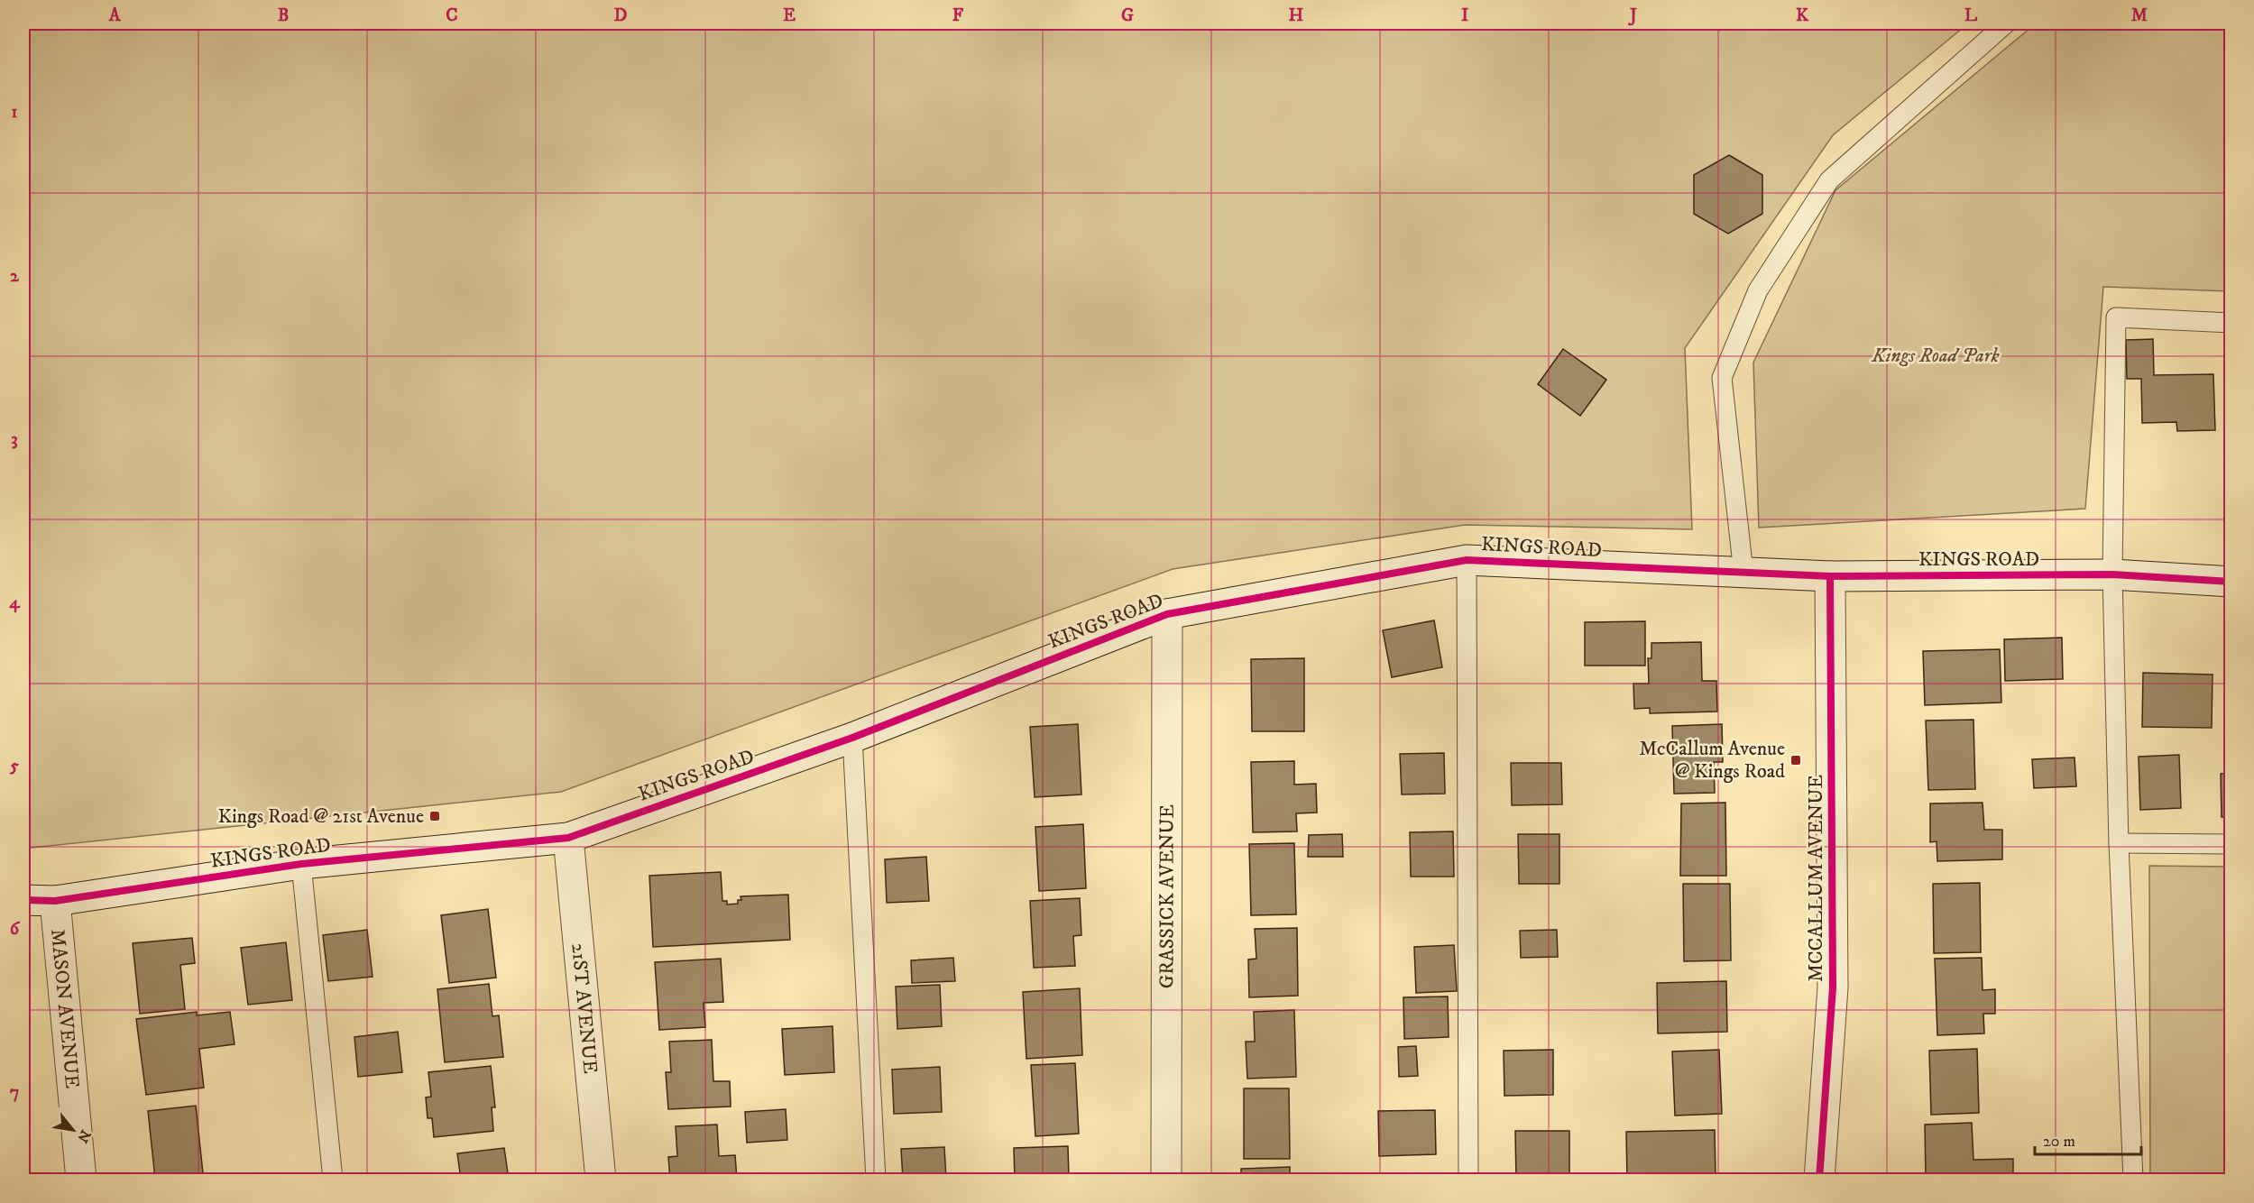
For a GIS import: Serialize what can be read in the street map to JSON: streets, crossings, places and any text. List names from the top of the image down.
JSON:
{
  "streets": {
    "street": [
      "KINGS ROAD",
      "MCCALLUM AVENUE",
      "GRASSICK AVENUE",
      "MASON AVENUE",
      "21ST AVENUE"
    ]
  },
  "crossings": [
    ["KINGS ROAD", "MCCALLUM AVENUE"],
    ["KINGS ROAD", "GRASSICK AVENUE"],
    ["KINGS ROAD", "MASON AVENUE"],
    ["KINGS ROAD", "21ST AVENUE"]
  ],
  "parks": ["Kings Road Park"],
  "places": {
    "transit": ["McCallum Avenue @ Kings Road", "Kings Road @ 21st Avenue"]
  },
  "scale_bar": "20 m",
  "north": "bottom right",
  "grid": {
    "columns": [
      "A",
      "B",
      "C",
      "D",
      "E",
      "F",
      "G",
      "H",
      "I",
      "J",
      "K",
      "L",
      "M"
    ],
    "rows": [
      "1",
      "2",
      "3",
      "4",
      "5",
      "6",
      "7"
    ]
  }
}
